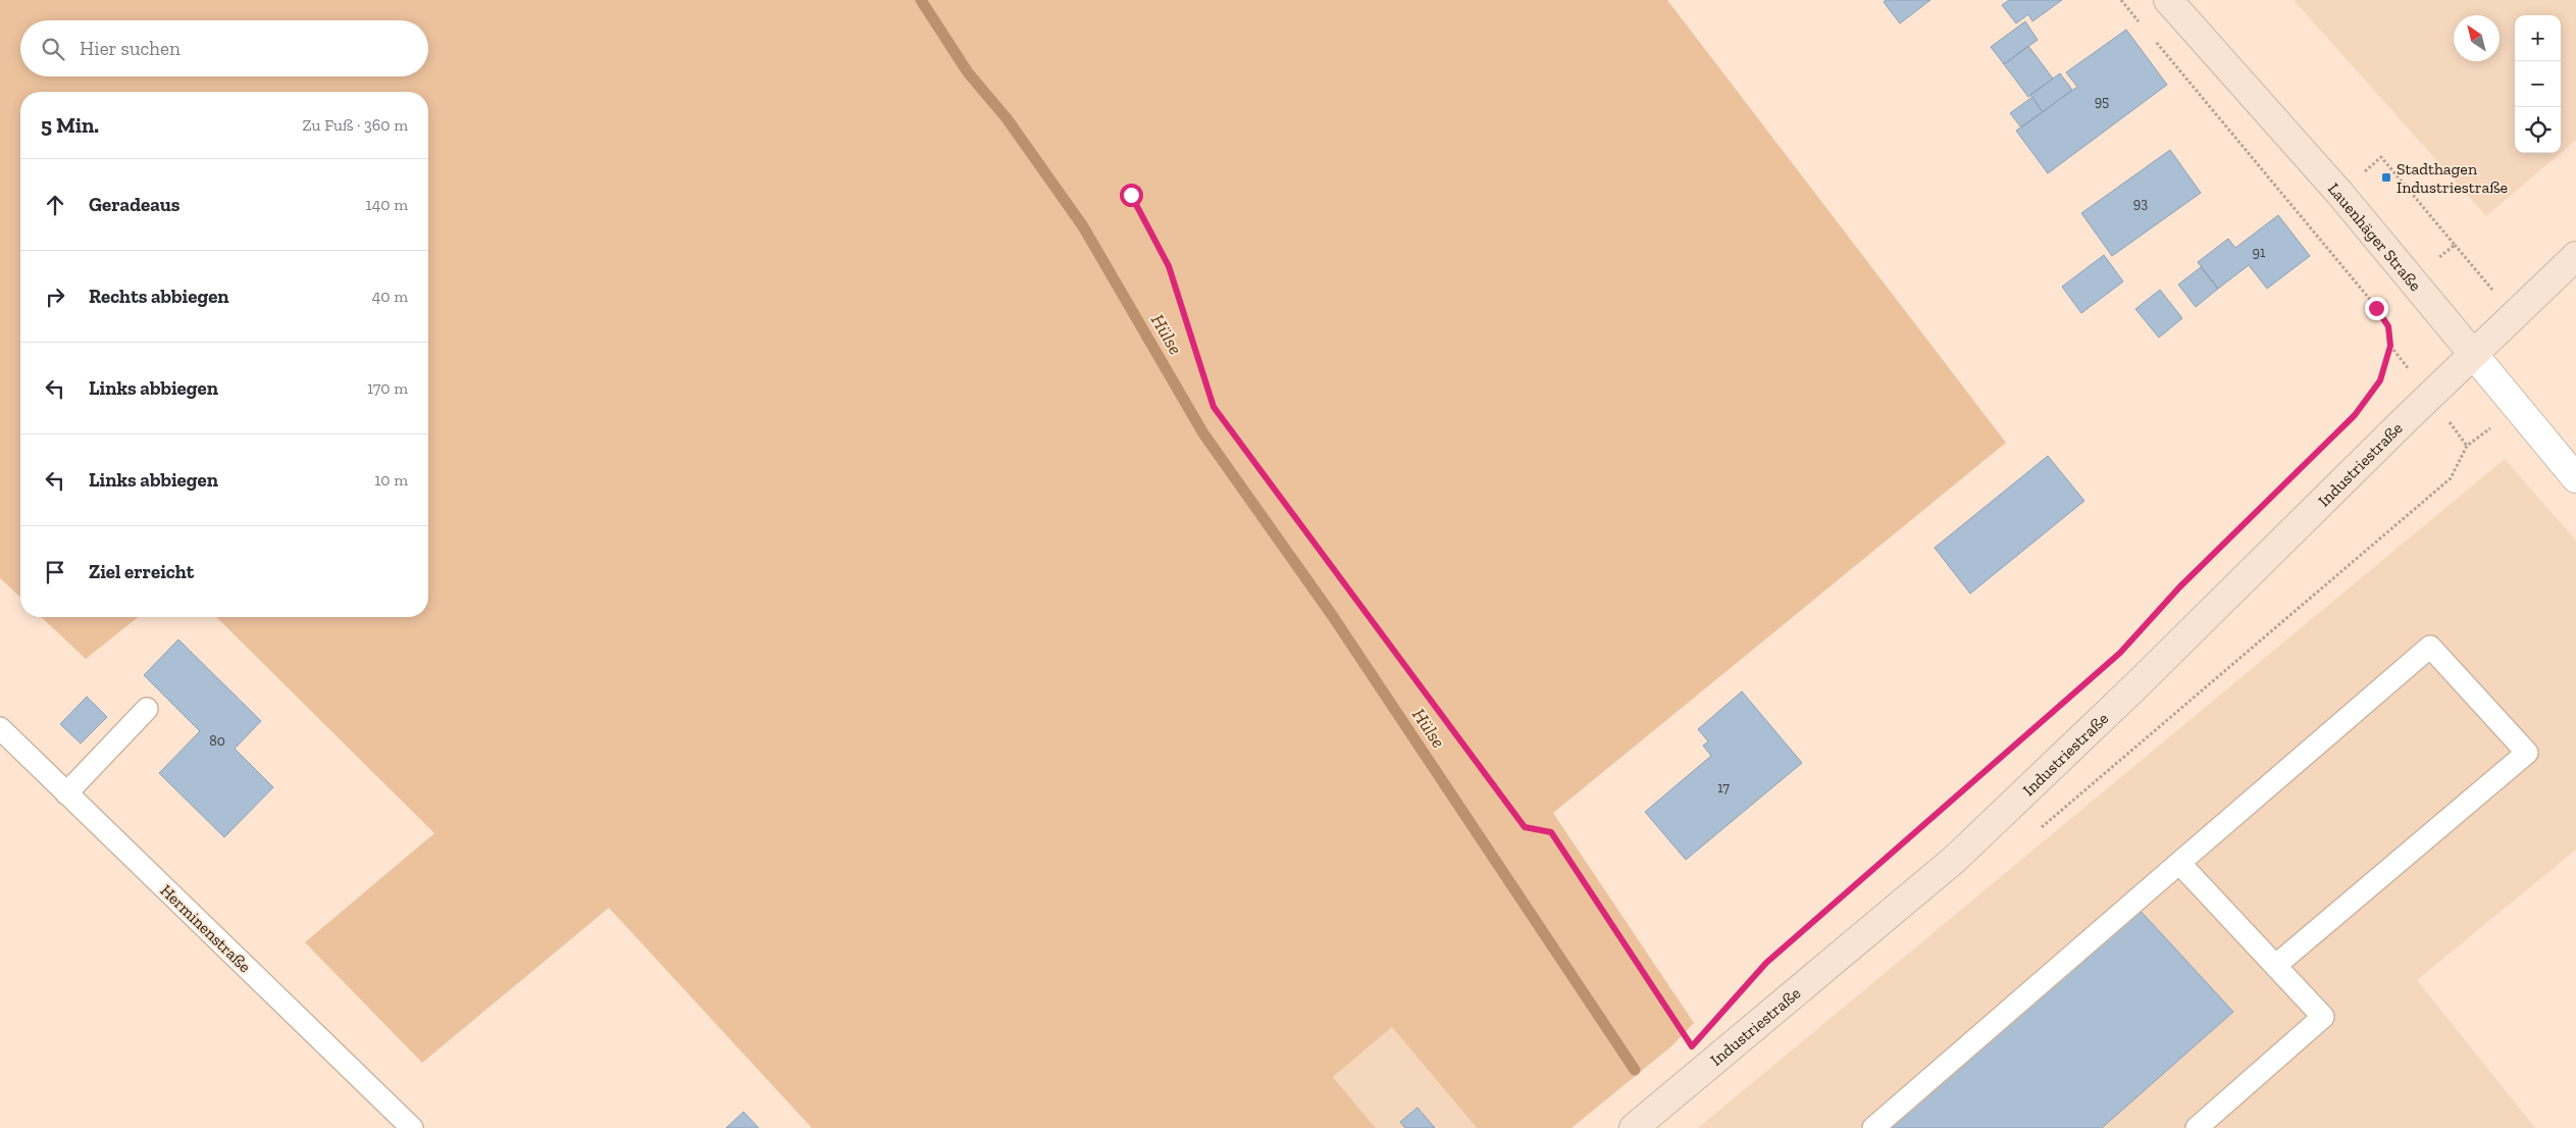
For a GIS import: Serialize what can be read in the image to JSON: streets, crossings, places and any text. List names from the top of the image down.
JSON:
{
  "streets": {
    "street": ["Lauenhäger Straße", "Industriestraße"],
    "lane": ["Herminenstraße"]
  },
  "crossings": [
    ["Lauenhäger Straße", "Industriestraße"]
  ],
  "water": ["Hülse"],
  "places": {
    "transit": ["Stadthagen Industriestraße"]
  },
  "house_numbers": [
    "95",
    "93",
    "91",
    "80",
    "17"
  ],
  "north": "top left",
  "page": {
    "map_buttons": ["+", "−"],
    "search": "Hier suchen",
    "heading": ["5 Min.", "Zu Fuß · 360 m"],
    "list": [
      ["Geradeaus", "140 m"],
      ["Rechts abbiegen", "40 m"],
      ["Links abbiegen", "170 m"],
      ["Links abbiegen", "10 m"],
      "Ziel erreicht"
    ]
  }
}
